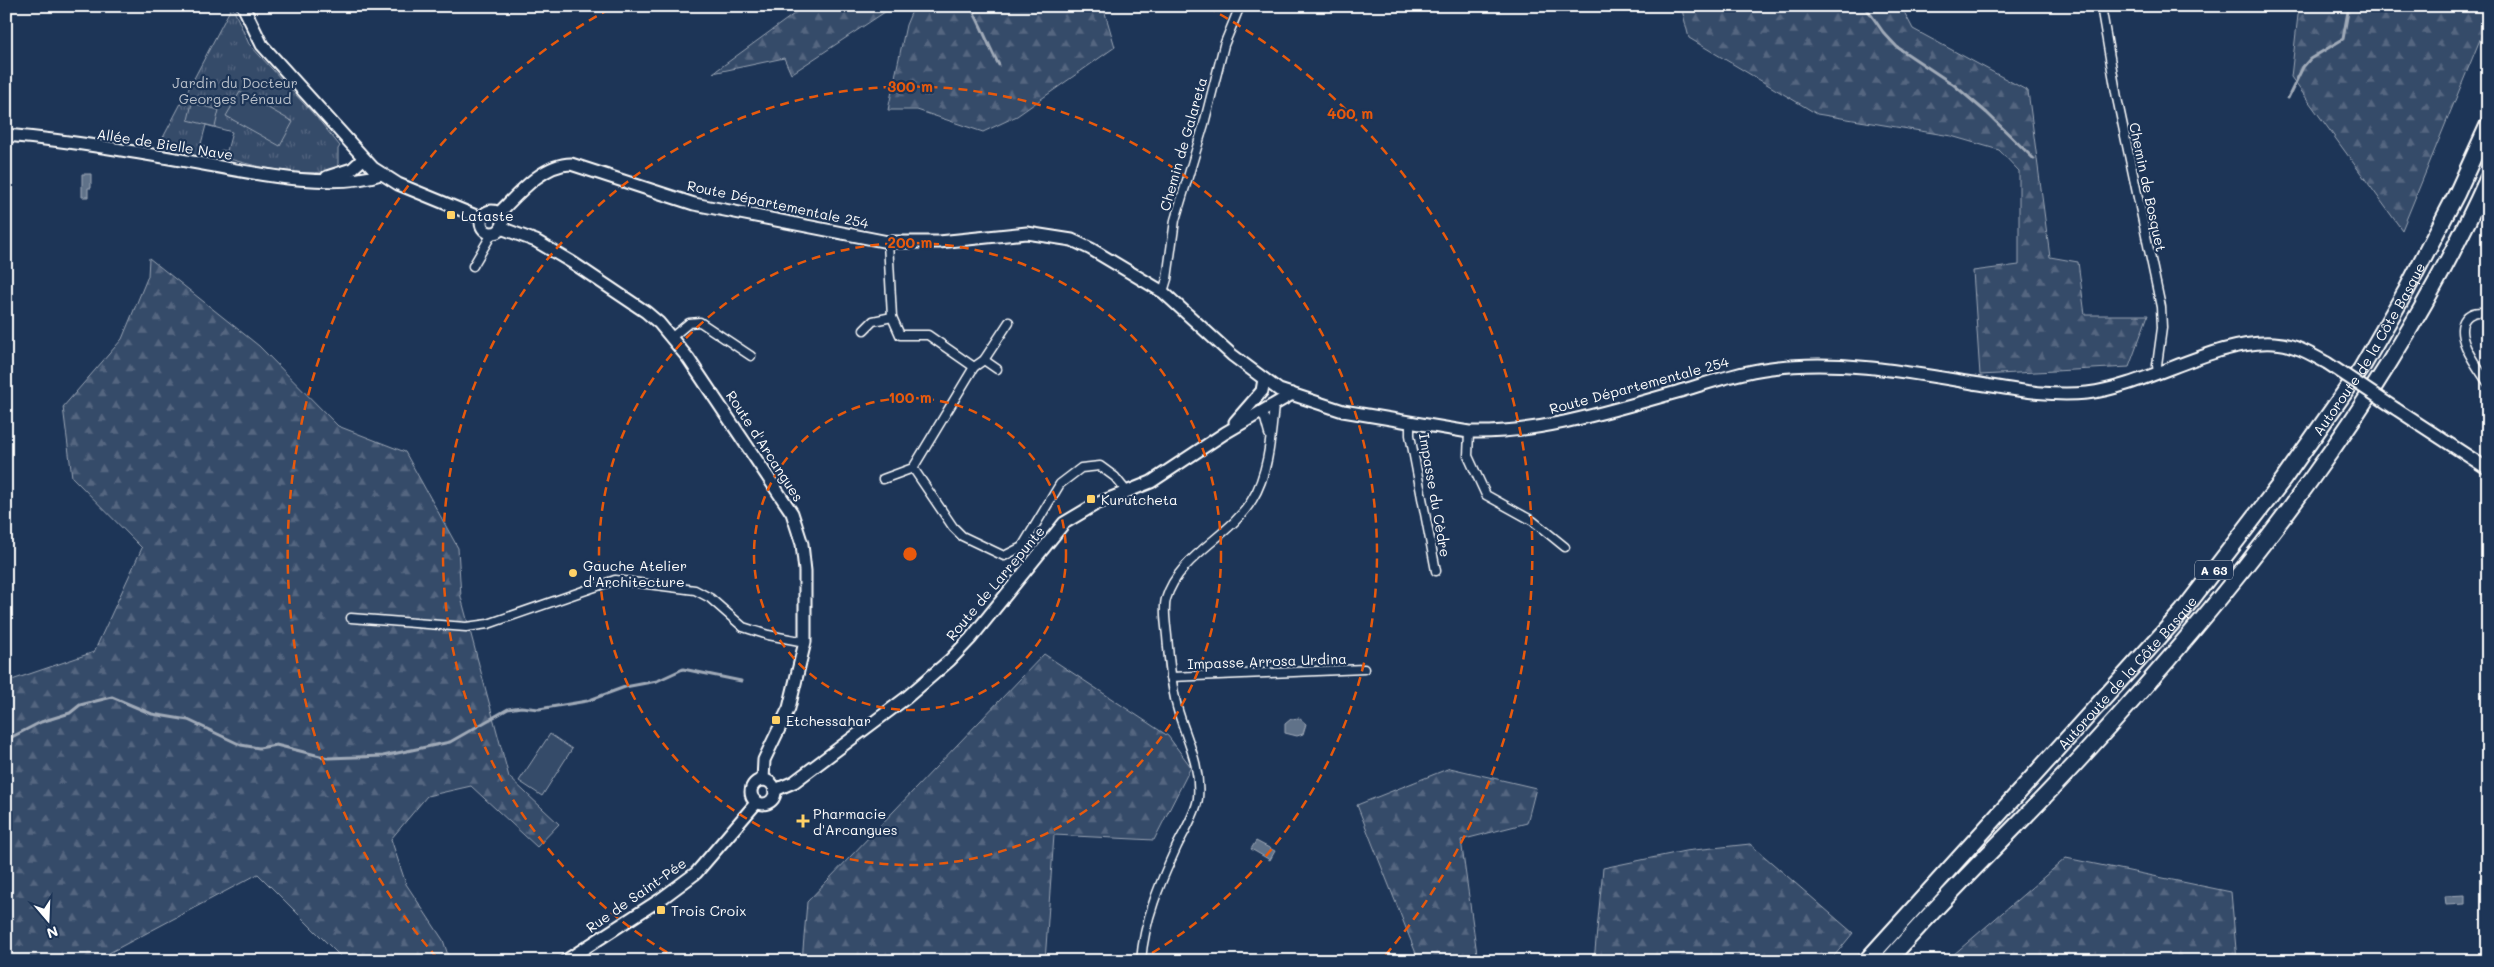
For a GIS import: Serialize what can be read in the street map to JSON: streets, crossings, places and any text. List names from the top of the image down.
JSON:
{
  "streets": {
    "highway": ["Autoroute de la Côte Basque", "A 63"],
    "street": [
      "Allée de Bielle Nave",
      "Chemin de Galareta",
      "Chemin de Bosquet",
      "Route Départementale 254",
      "Route d'Arcangues",
      "Impasse du Cèdre",
      "Route de Larrepunte",
      "Impasse Arrosa Urdina",
      "Rue de Saint-Pée"
    ]
  },
  "crossings": [
    ["Chemin de Galareta", "Route Départementale 254"],
    ["Chemin de Bosquet", "Route Départementale 254"],
    ["Route Départementale 254", "Route d'Arcangues"],
    ["Route Départementale 254", "Impasse du Cèdre"],
    ["Route Départementale 254", "Route de Larrepunte"],
    ["Route d'Arcangues", "Route de Larrepunte"],
    ["Route d'Arcangues", "Rue de Saint-Pée"],
    ["Route de Larrepunte", "Rue de Saint-Pée"]
  ],
  "parks": ["Jardin du Docteur Georges Pénaud"],
  "places": {
    "transit": [
      "Lataste",
      "Kurutcheta",
      "Etchessahar",
      "Trois Croix"
    ],
    "other": ["Gauche Atelier d'Architecture"],
    "health": ["Pharmacie d'Arcangues"]
  },
  "north": "bottom",
  "rings": [
    "300 m",
    "400 m",
    "200 m",
    "100 m"
  ]
}
